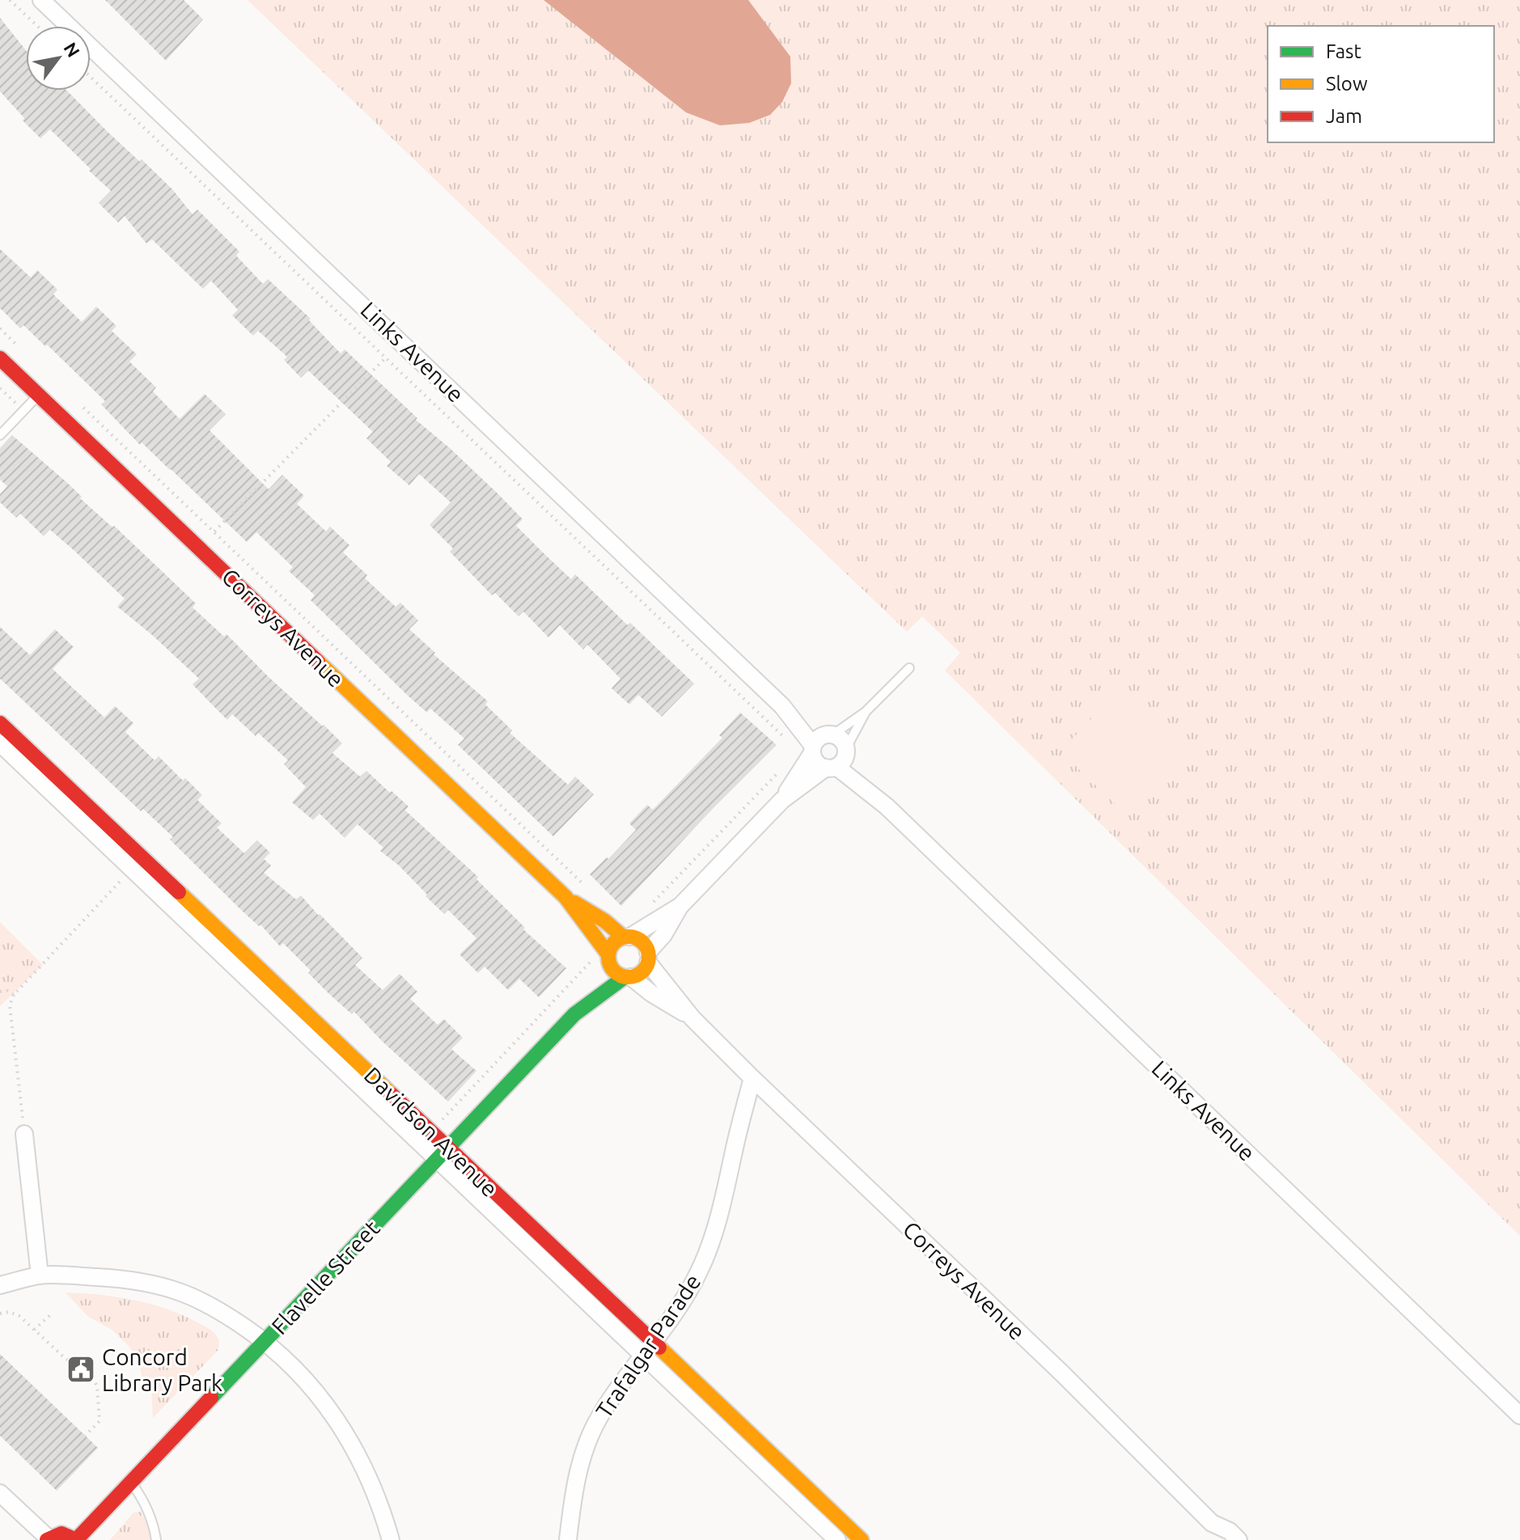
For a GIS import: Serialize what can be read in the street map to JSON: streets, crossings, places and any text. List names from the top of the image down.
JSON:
{
  "streets": {
    "street": [
      "Links Avenue",
      "Correys Avenue",
      "Davidson Avenue",
      "Flavelle Street",
      "Trafalgar Parade"
    ]
  },
  "crossings": [
    ["Correys Avenue", "Flavelle Street"],
    ["Correys Avenue", "Trafalgar Parade"],
    ["Davidson Avenue", "Flavelle Street"],
    ["Davidson Avenue", "Trafalgar Parade"]
  ],
  "places": {
    "public building": ["Concord Library Park"]
  },
  "legend": ["Fast", "Slow", "Jam"],
  "north": "top right"
}
